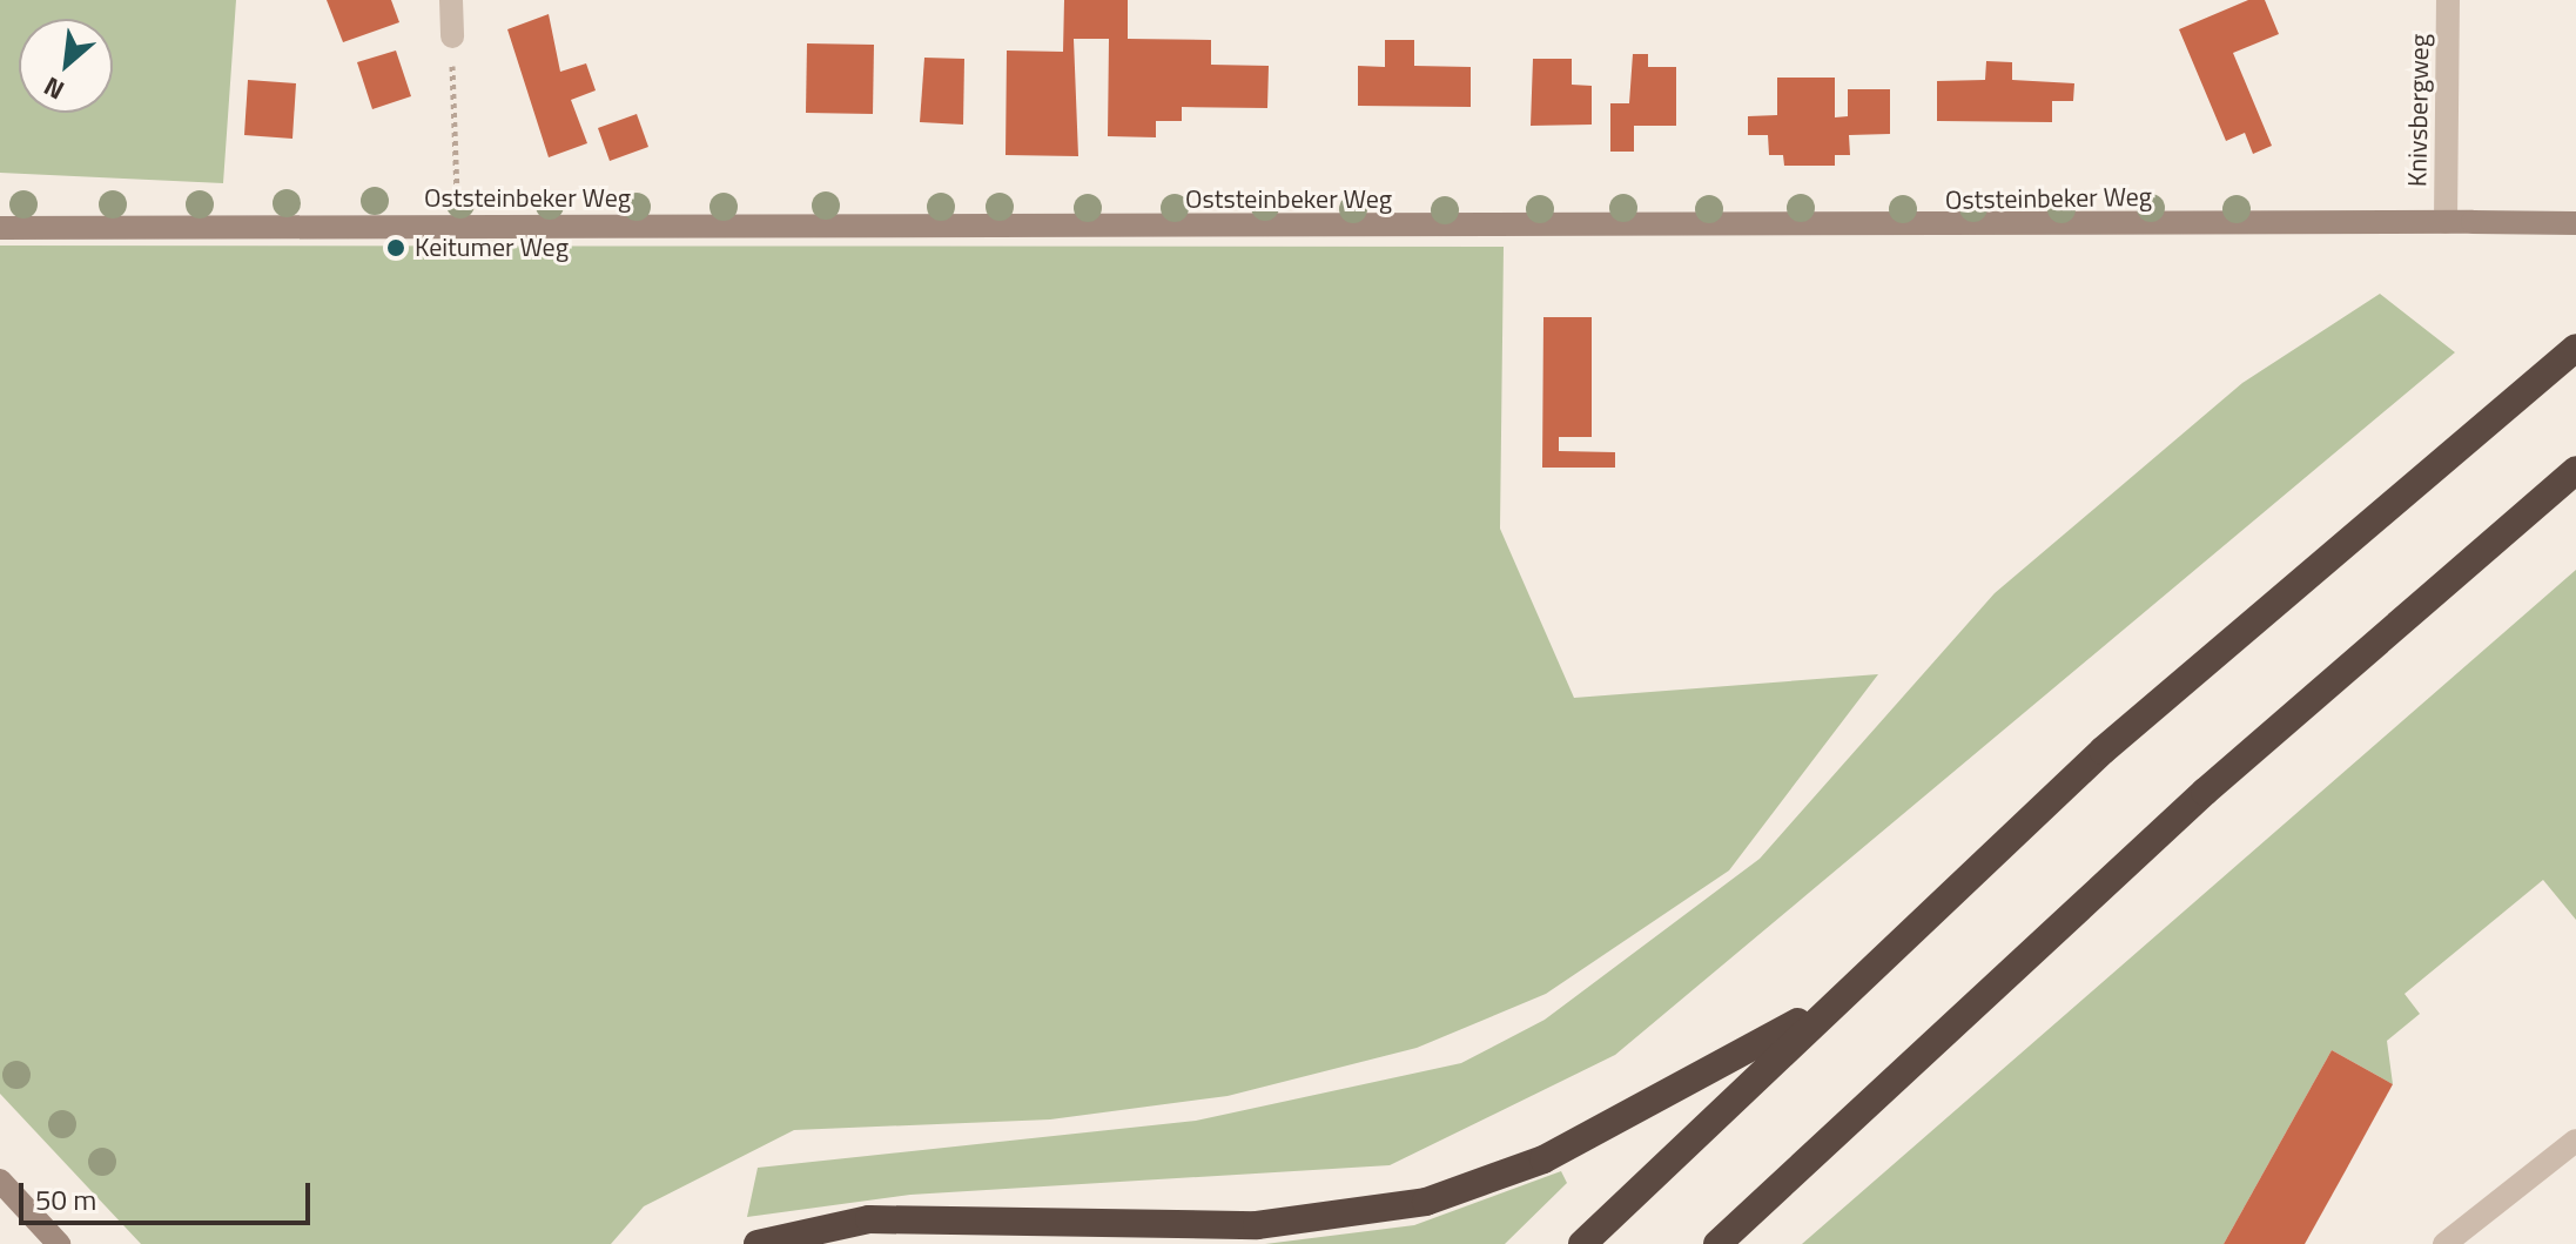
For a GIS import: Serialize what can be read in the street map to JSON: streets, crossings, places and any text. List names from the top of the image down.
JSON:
{
  "streets": {
    "street": ["Knivsbergweg", "Oststeinbeker Weg"]
  },
  "crossings": [
    ["Knivsbergweg", "Oststeinbeker Weg"]
  ],
  "places": ["Keitumer Weg"],
  "scale_bar": "50 m",
  "north": "bottom left"
}
